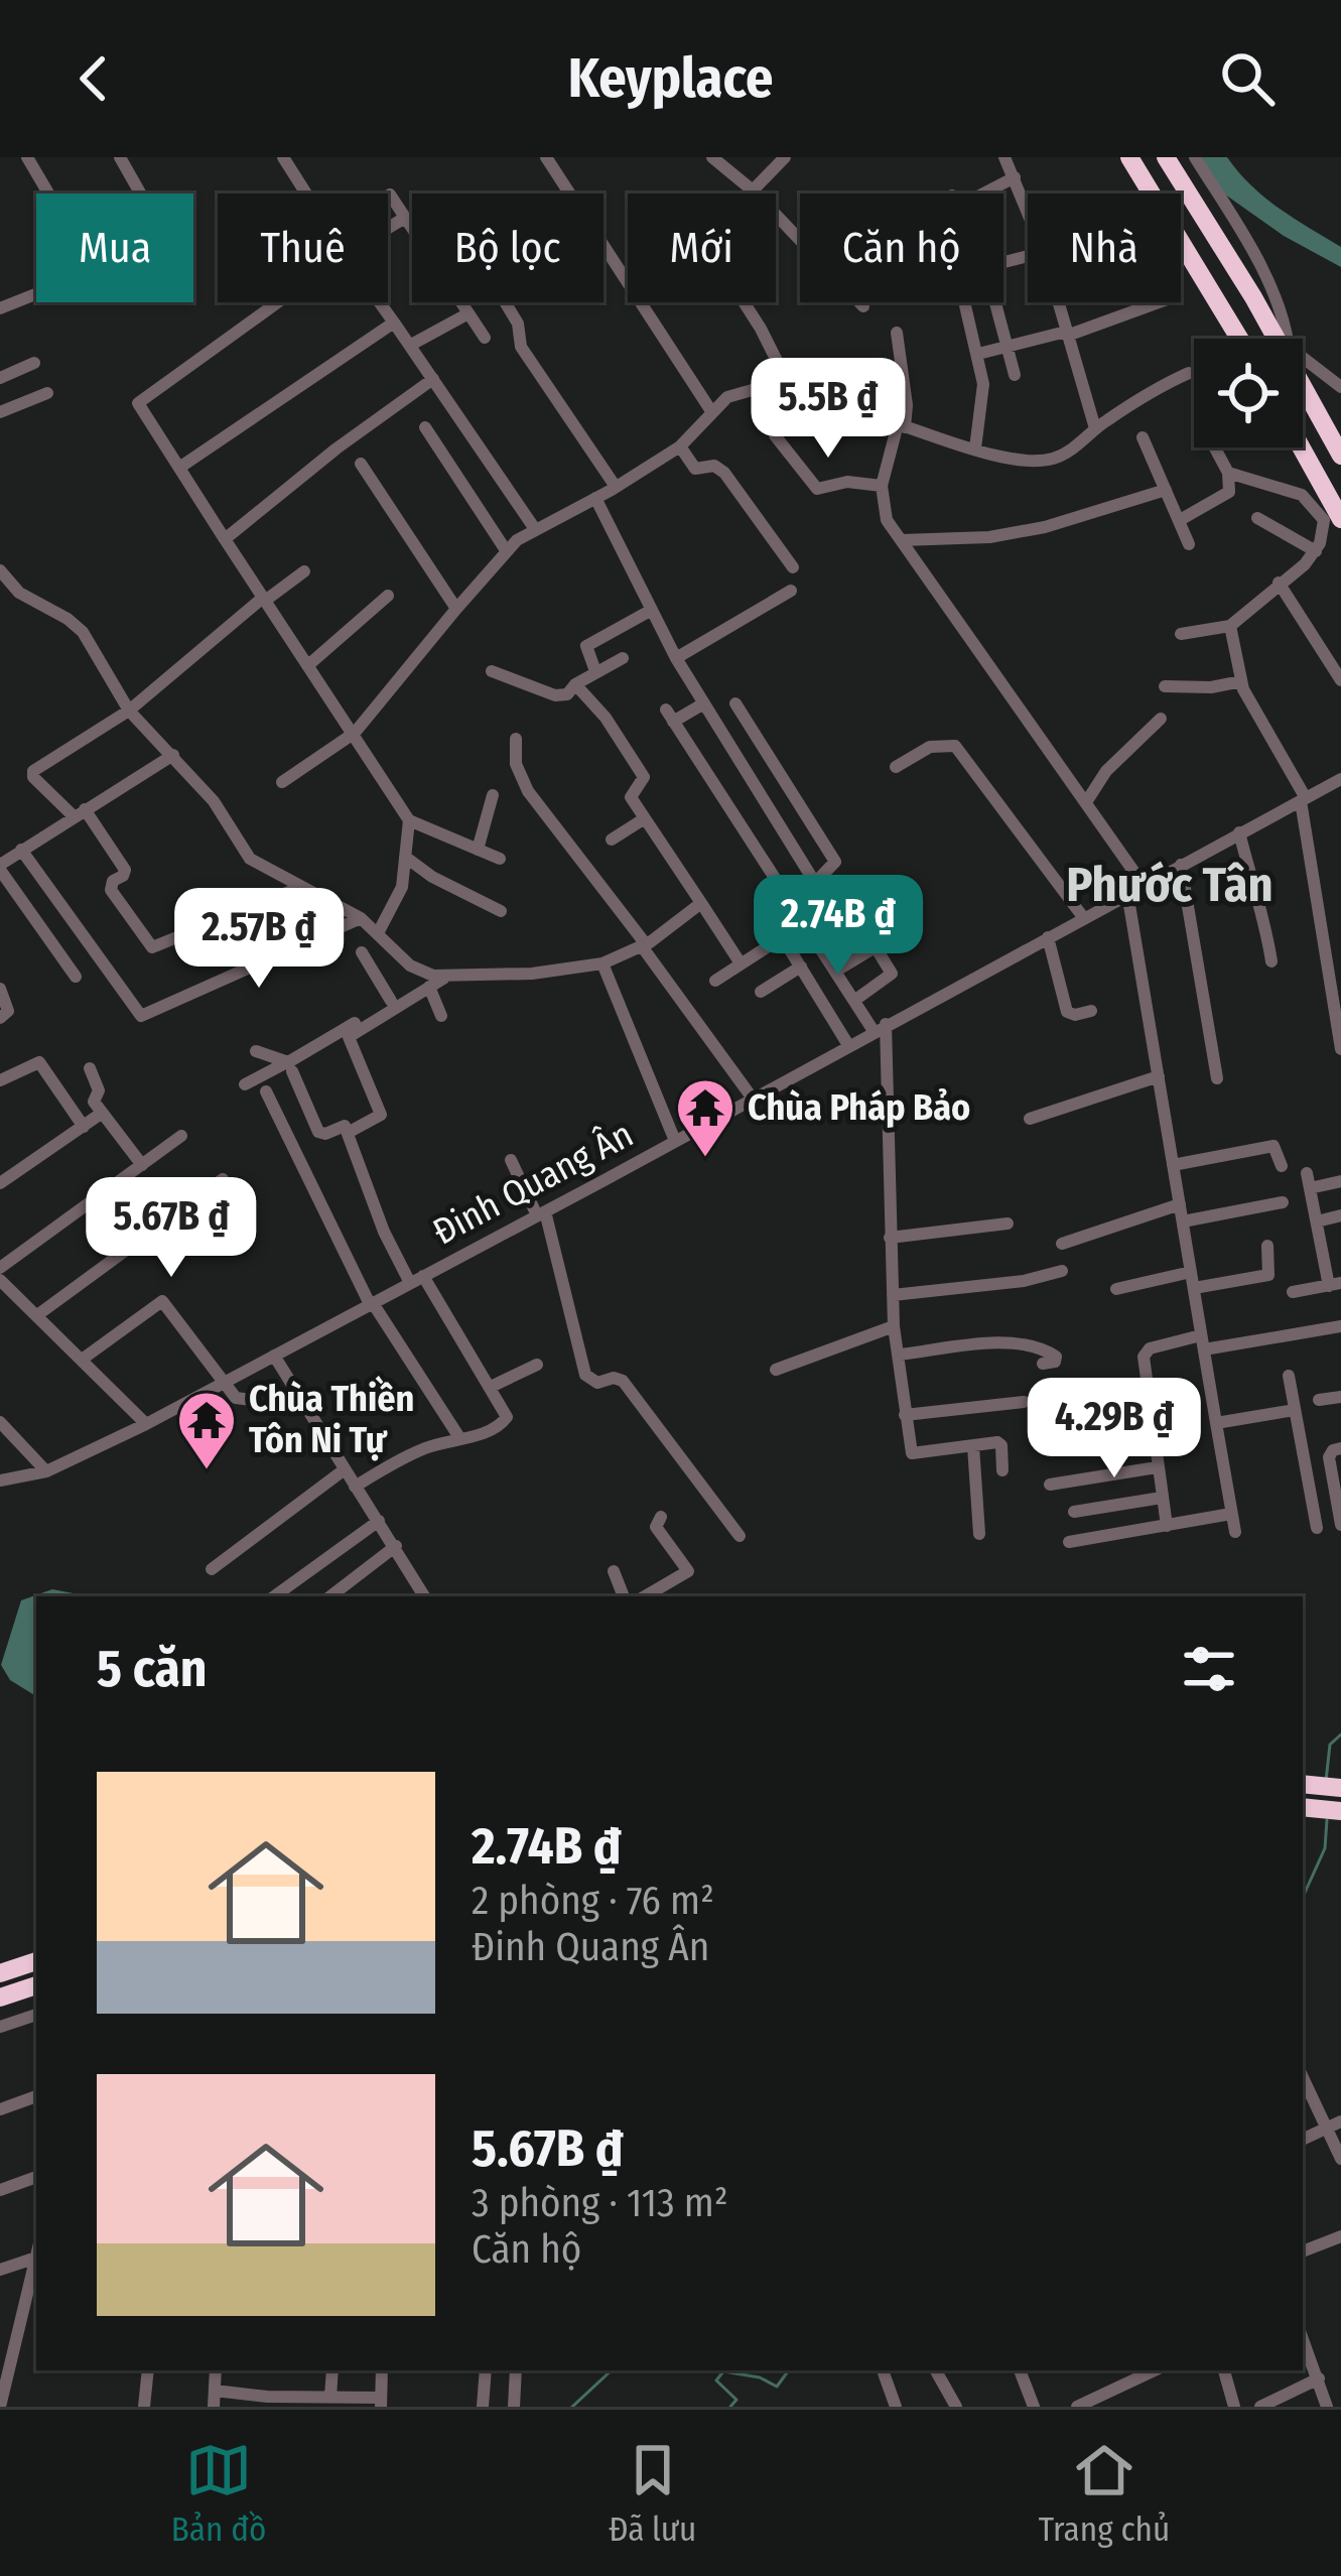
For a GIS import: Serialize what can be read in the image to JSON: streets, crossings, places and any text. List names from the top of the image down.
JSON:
{
  "streets": {
    "street": ["Đinh Quang Ân"]
  },
  "districts": ["Phước Tân"],
  "places": {
    "temple": ["Chùa Pháp Bảo", "Chùa Thiền Tôn Ni Tự"]
  },
  "page": {
    "header": "Keyplace",
    "chip": [
      "Mua",
      "Thuê",
      "Bộ lọc",
      "Mới",
      "Căn hộ",
      "Nhà"
    ],
    "price": [
      "5.5B ₫",
      "2.74B ₫",
      "2.57B ₫",
      "5.67B ₫",
      "4.29B ₫"
    ],
    "heading": "5 căn",
    "list": [
      {
        "name": "2.74B ₫",
        "note": "2 phòng · 76 m² · Đinh Quang Ân"
      },
      {
        "name": "5.67B ₫",
        "note": "3 phòng · 113 m² · Căn hộ"
      }
    ],
    "tabs": ["Bản đồ", "Đã lưu", "Trang chủ"]
  }
}
